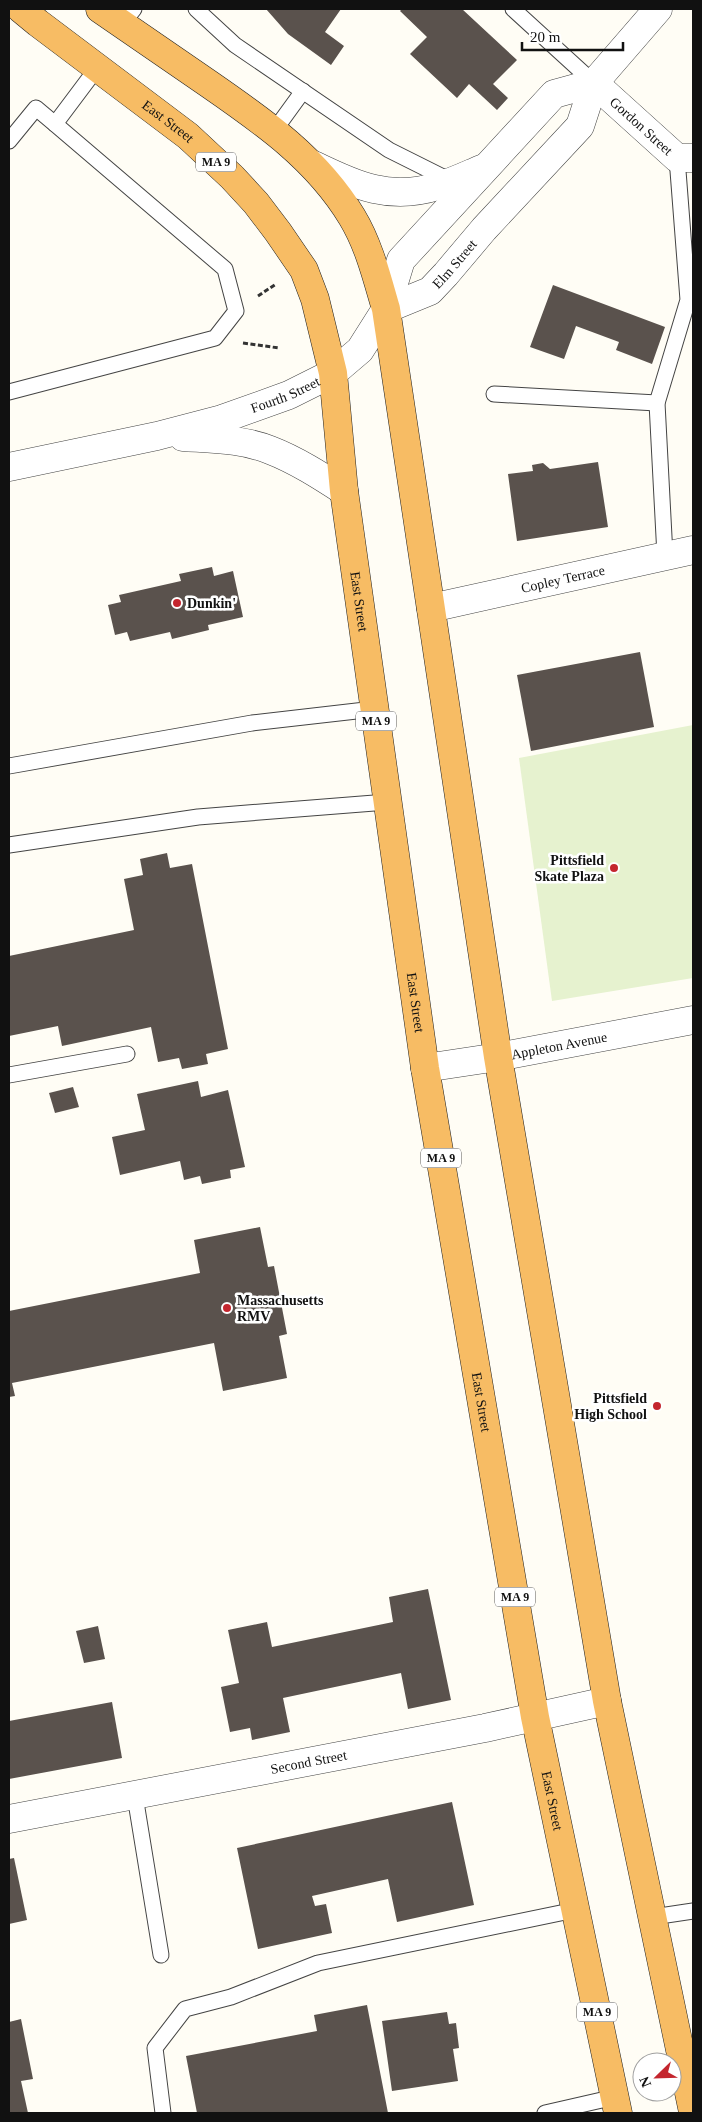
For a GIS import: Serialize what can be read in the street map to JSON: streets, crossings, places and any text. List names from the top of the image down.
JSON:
{
  "streets": {
    "highway": ["East Street", "MA 9"],
    "street": [
      "Gordon Street",
      "Elm Street",
      "Fourth Street",
      "Copley Terrace",
      "Appleton Avenue",
      "Second Street"
    ]
  },
  "crossings": [
    ["East Street", "Fourth Street"],
    ["East Street", "Appleton Avenue"],
    ["East Street", "Second Street"],
    ["Gordon Street", "Elm Street"],
    ["Elm Street", "Fourth Street"]
  ],
  "places": [
    "Dunkin'",
    "Pittsfield Skate Plaza",
    "Massachusetts RMV",
    "Pittsfield High School"
  ],
  "scale_bar": "20 m",
  "north": "bottom left"
}
